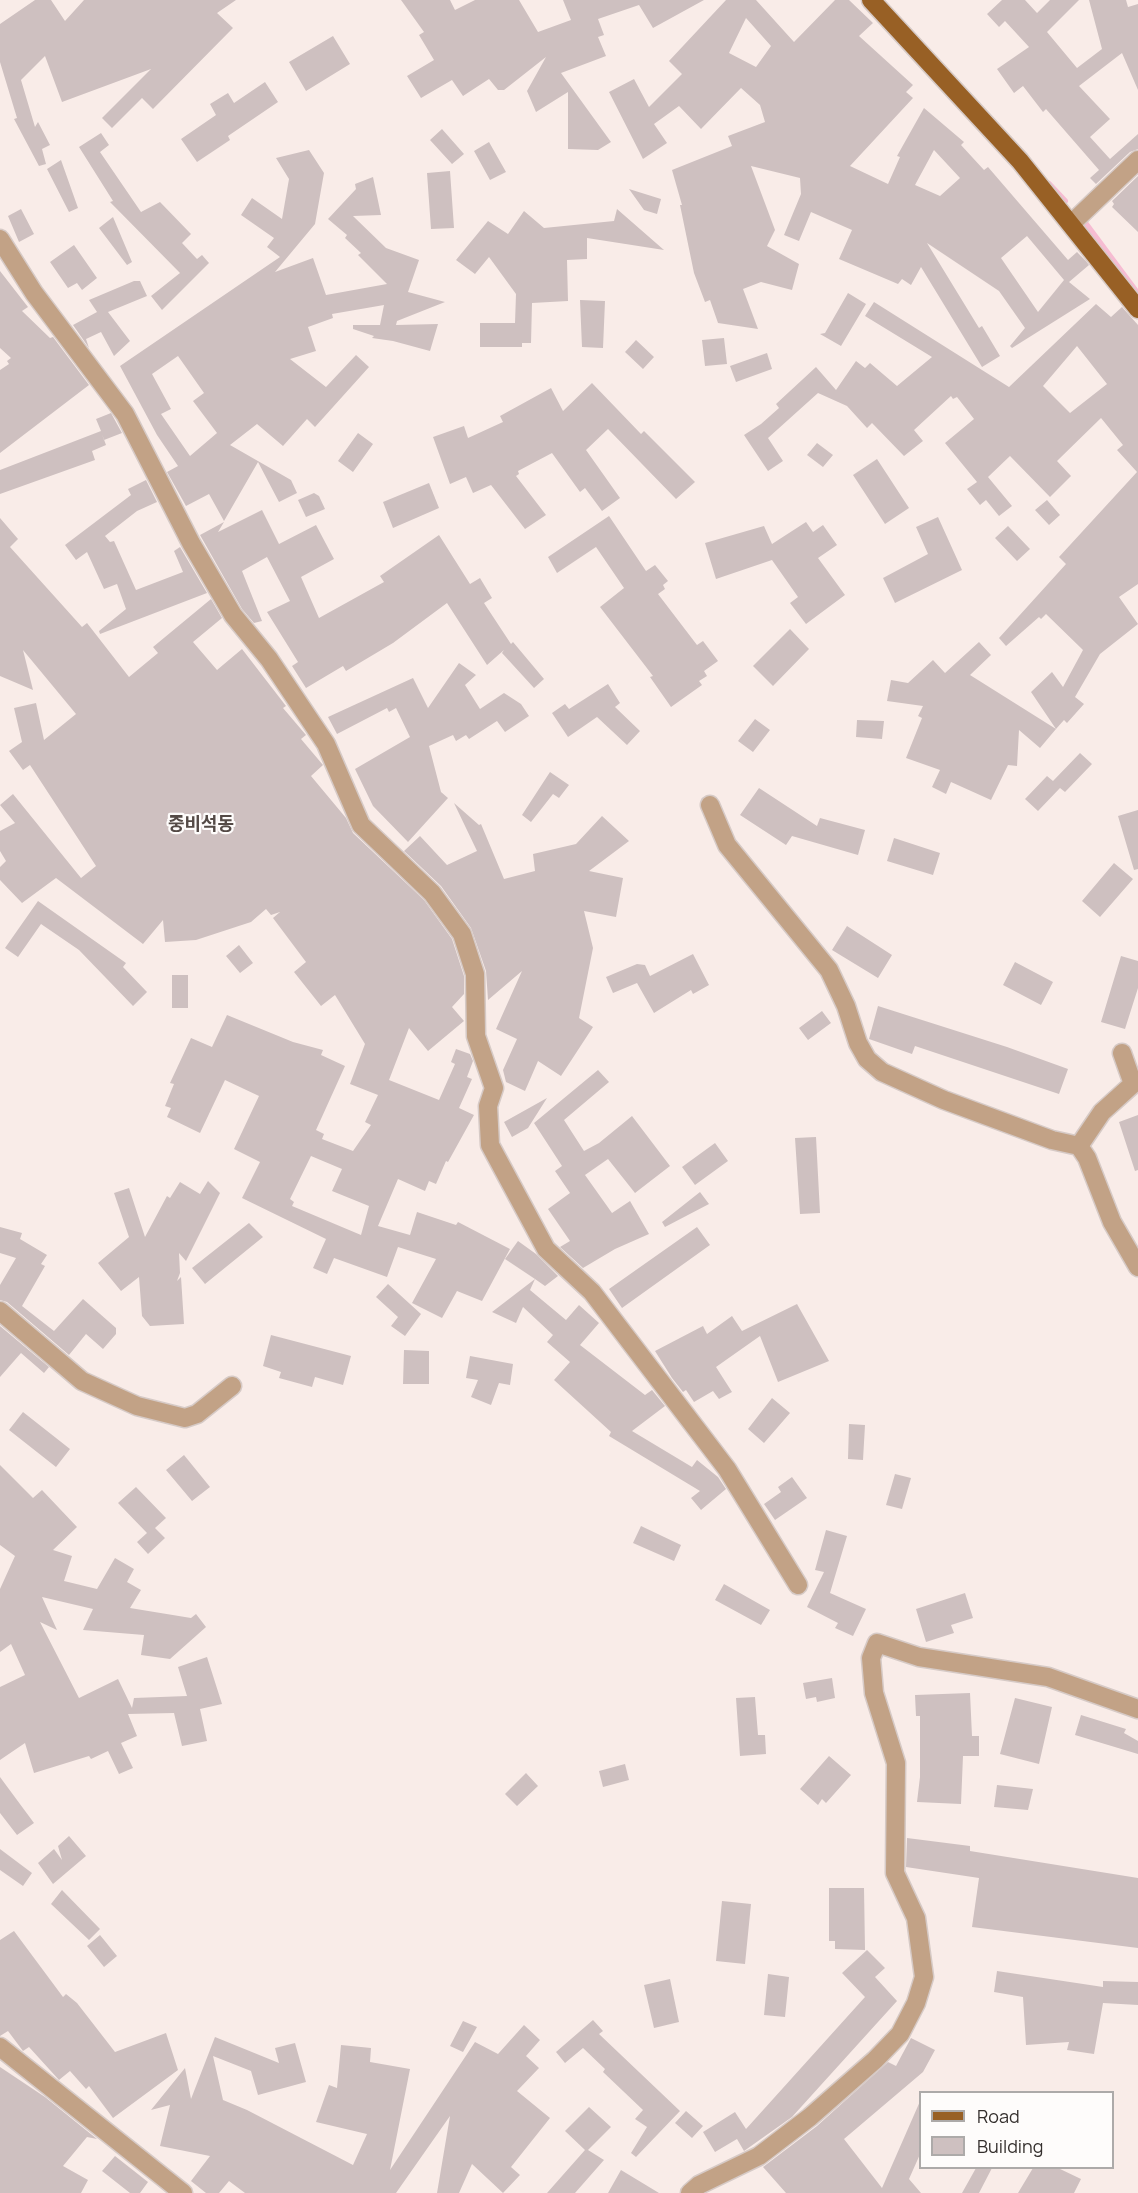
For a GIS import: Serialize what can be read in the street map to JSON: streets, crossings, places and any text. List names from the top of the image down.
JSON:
{
  "districts": ["중비석동"],
  "legend": ["Road", "Building"]
}
